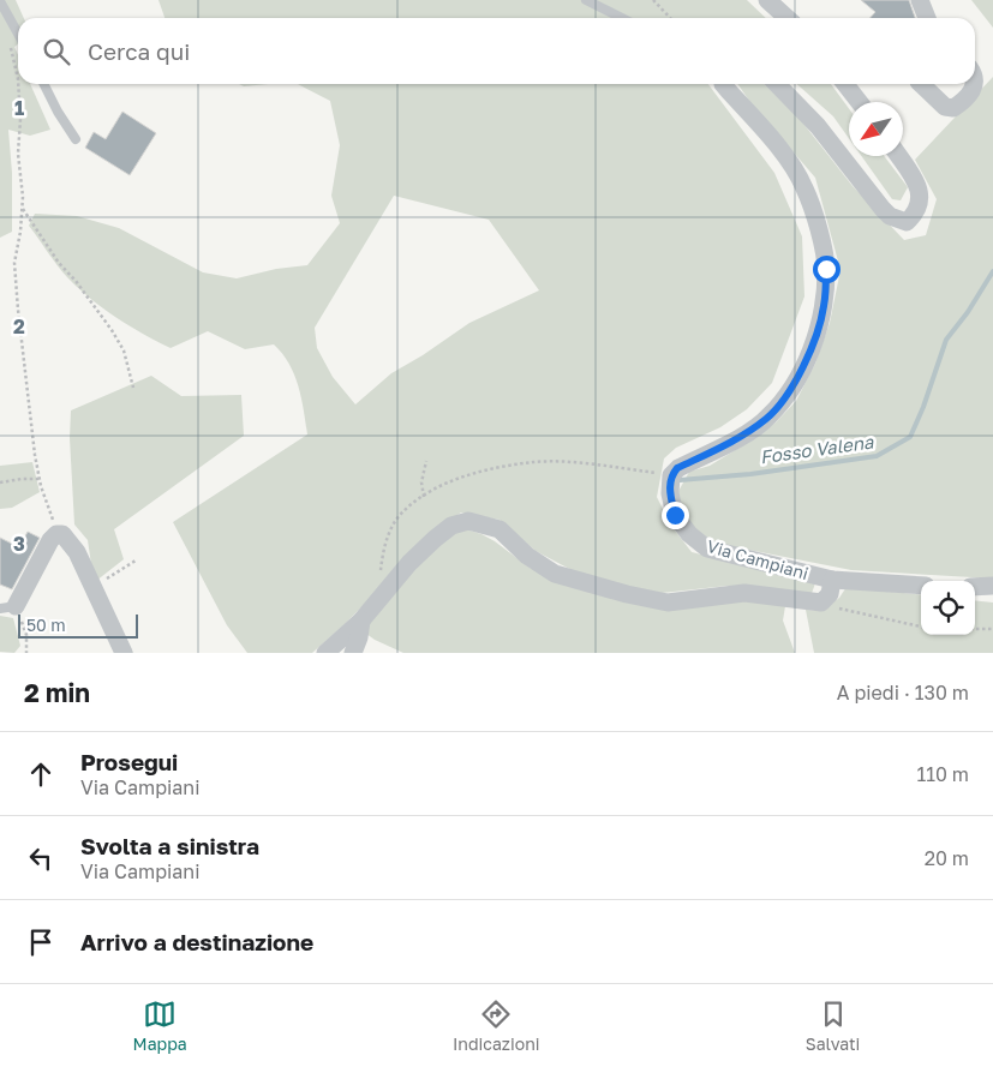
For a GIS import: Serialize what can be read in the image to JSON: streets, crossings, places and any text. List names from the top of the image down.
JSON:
{
  "streets": {
    "street": ["Via Campiani"]
  },
  "water": ["Fosso Valena"],
  "scale_bar": "50 m",
  "north": "bottom left",
  "page": {
    "search": "Cerca qui",
    "scale": "50 m",
    "heading": ["2 min", "A piedi · 130 m"],
    "list": [
      ["Prosegui", "Via Campiani", "110 m"],
      ["Svolta a sinistra", "Via Campiani", "20 m"],
      "Arrivo a destinazione"
    ],
    "nav": ["Mappa", "Indicazioni", "Salvati"]
  },
  "grid": {
    "rows": ["1", "2", "3"]
  }
}
